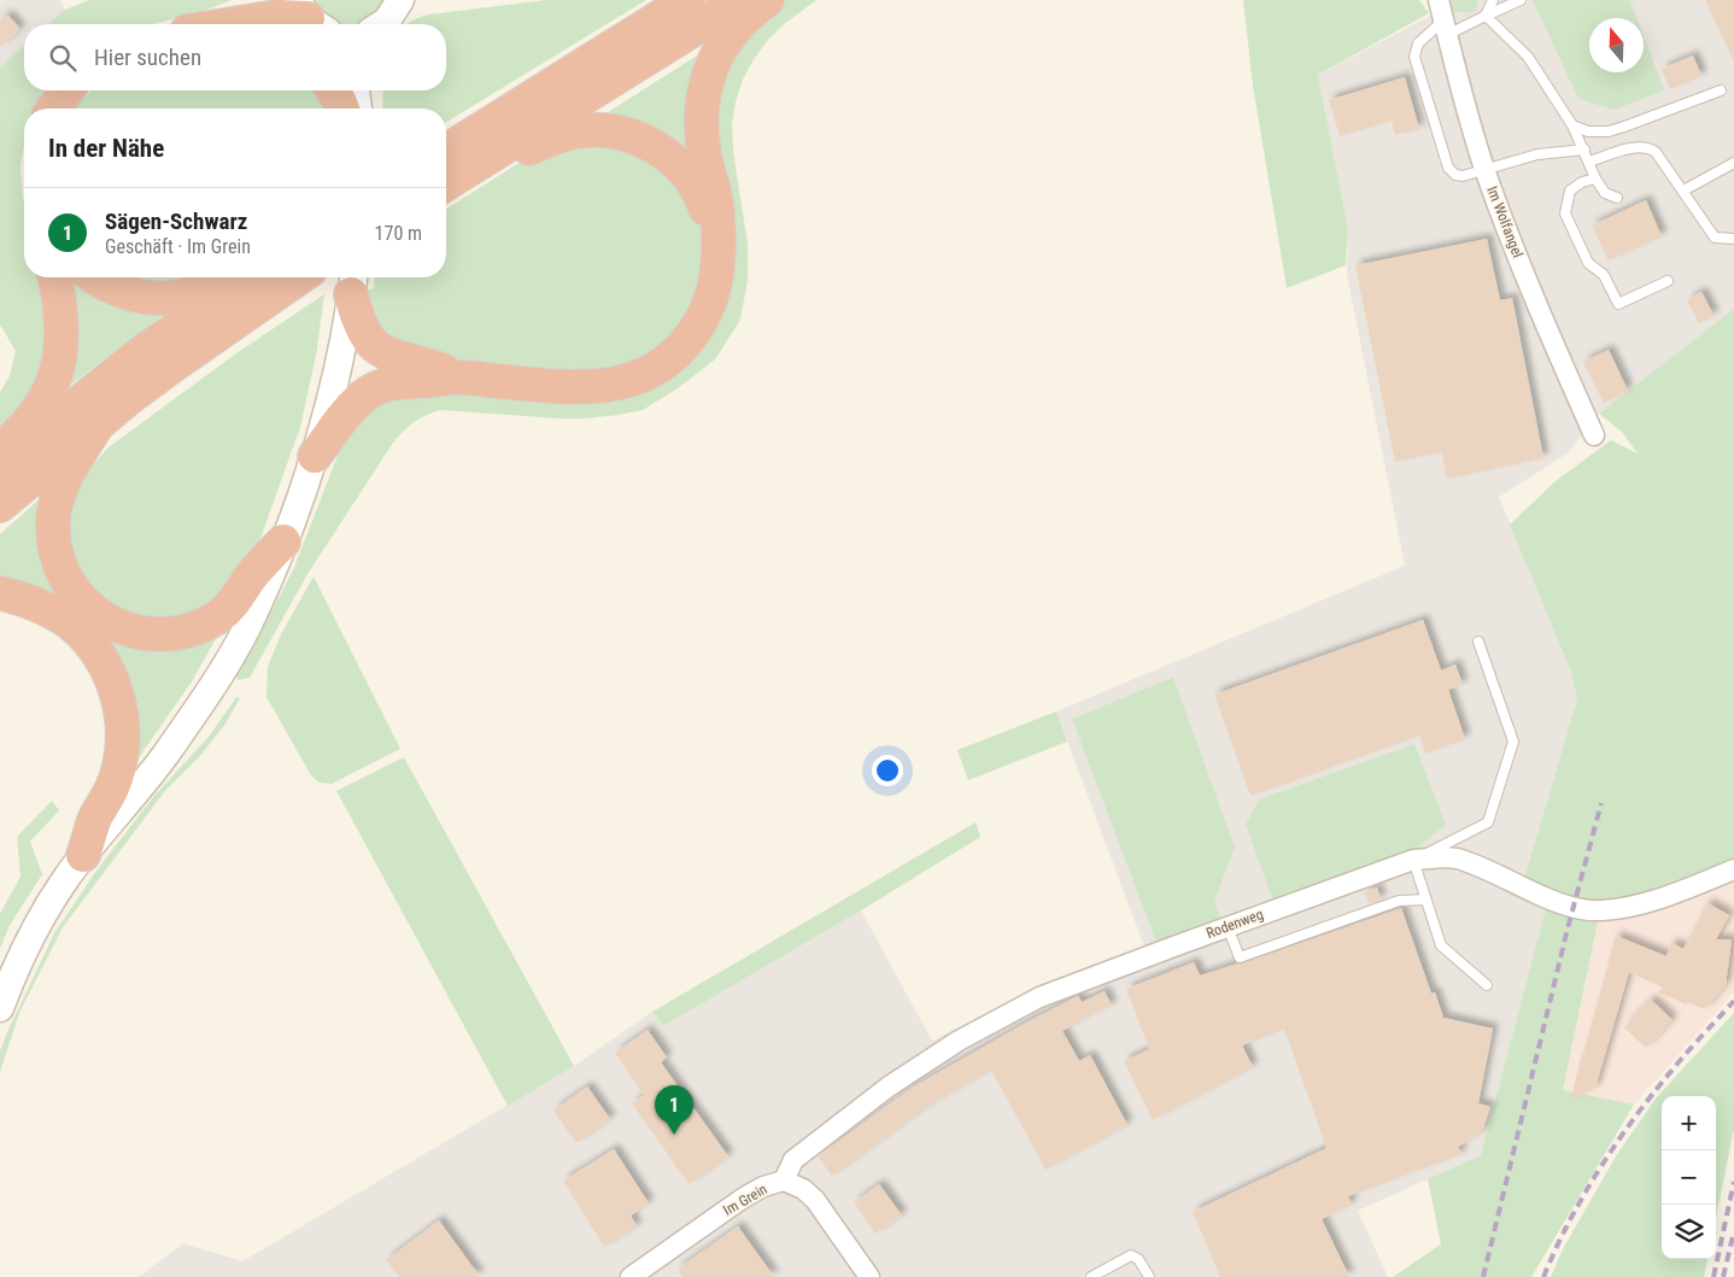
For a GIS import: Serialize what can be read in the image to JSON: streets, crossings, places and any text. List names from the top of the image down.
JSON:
{
  "streets": {
    "street": ["Im Wolfangel", "Rodenweg", "Im Grein"]
  },
  "crossings": [
    ["Rodenweg", "Im Grein"]
  ],
  "north": "top",
  "page": {
    "search": "Hier suchen",
    "heading": "In der Nähe",
    "list": [
      {
        "mark": "1",
        "name": "Sägen-Schwarz",
        "note": "Geschäft · Im Grein",
        "value": "170 m"
      }
    ],
    "pins": "1",
    "map_buttons": ["+", "−"]
  }
}
